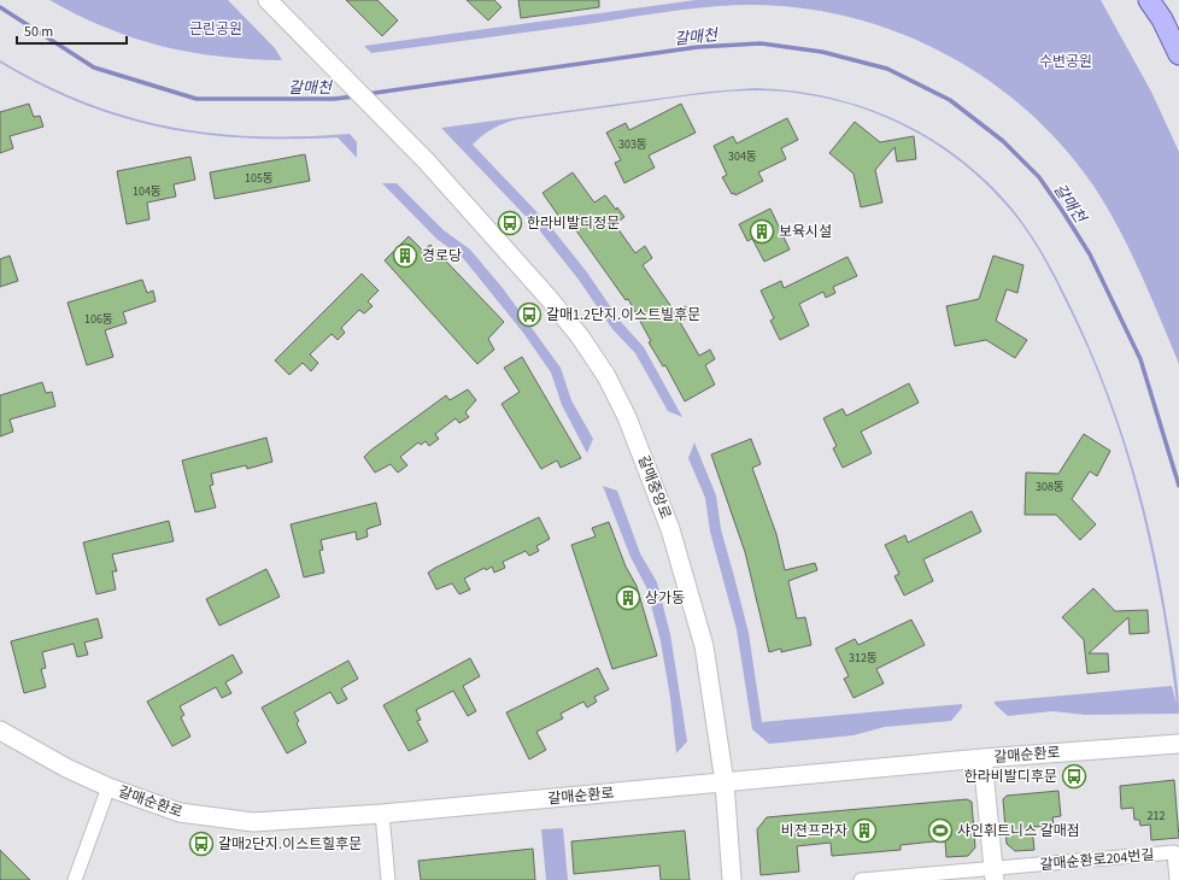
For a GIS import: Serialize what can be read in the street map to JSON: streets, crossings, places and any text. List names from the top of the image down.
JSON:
{
  "streets": {
    "street": ["갈매중앙로", "갈매순환로", "갈매순환로204번길"]
  },
  "crossings": [
    ["갈매중앙로", "갈매순환로"]
  ],
  "water": ["갈매천"],
  "parks": ["근린공원", "수변공원"],
  "places": {
    "bus stop": [
      "한라비발디정문",
      "갈매1.2단지.이스트빌후문",
      "한라비발디후문",
      "갈매2단지.이스트힐후문"
    ],
    "building": [
      "보육시설",
      "경로당",
      "상가동",
      "비젼프라자"
    ],
    "sports": ["샤인휘트니스 갈매점"]
  },
  "house_numbers": [
    "303동",
    "304동",
    "105동",
    "104동",
    "106동",
    "308동",
    "312동",
    "212"
  ],
  "scale_bar": "50 m"
}
